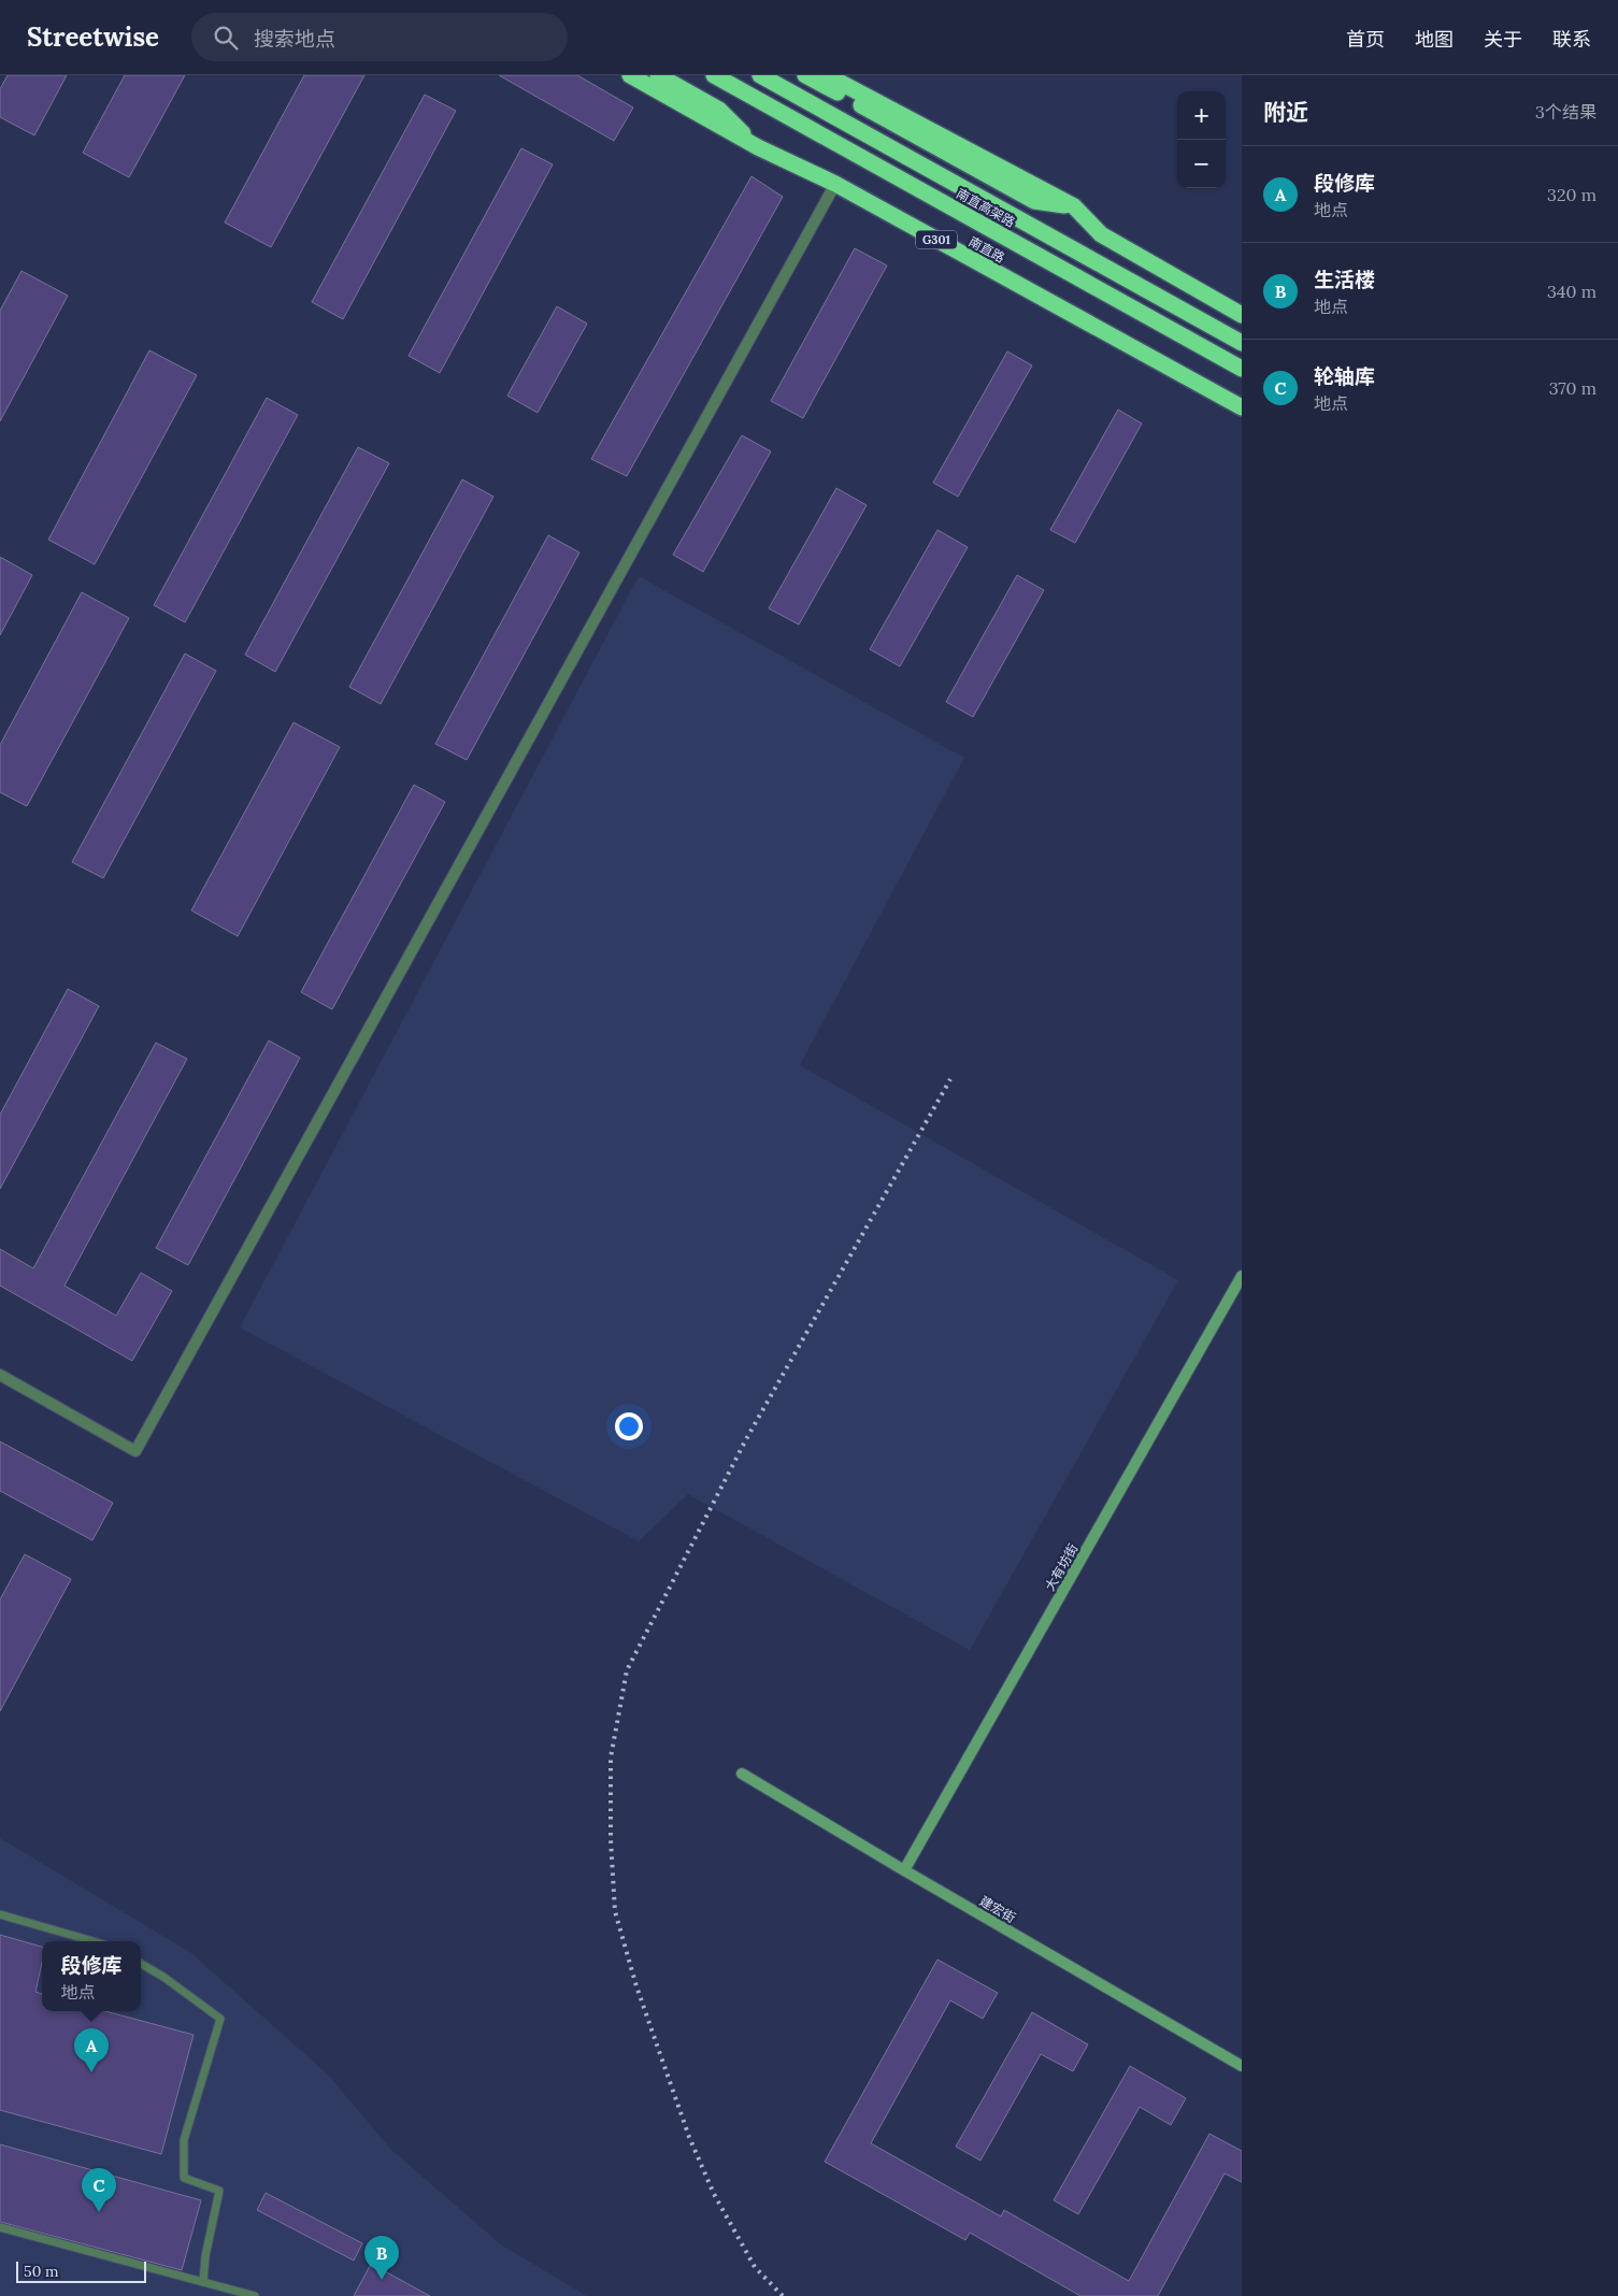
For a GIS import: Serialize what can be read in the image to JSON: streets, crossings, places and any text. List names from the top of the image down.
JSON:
{
  "streets": {
    "highway": ["南直高架路", "G301", "南直路"],
    "main road": ["大有坊街", "建宏街"]
  },
  "crossings": [
    ["大有坊街", "建宏街"]
  ],
  "scale_bar": "50 m",
  "page": {
    "header": "Streetwise",
    "search": "搜索地点",
    "nav": [
      "首页",
      "地图",
      "关于",
      "联系"
    ],
    "heading": ["附近", "3个结果"],
    "map_buttons": ["+", "−"],
    "list": [
      {
        "mark": "A",
        "name": "段修库",
        "note": "地点",
        "value": "320 m"
      },
      {
        "mark": "B",
        "name": "生活楼",
        "note": "地点",
        "value": "340 m"
      },
      {
        "mark": "C",
        "name": "轮轴库",
        "note": "地点",
        "value": "370 m"
      }
    ],
    "popup": ["段修库", "地点"],
    "pins": ["A", "C", "B"],
    "scale": "50 m"
  }
}
